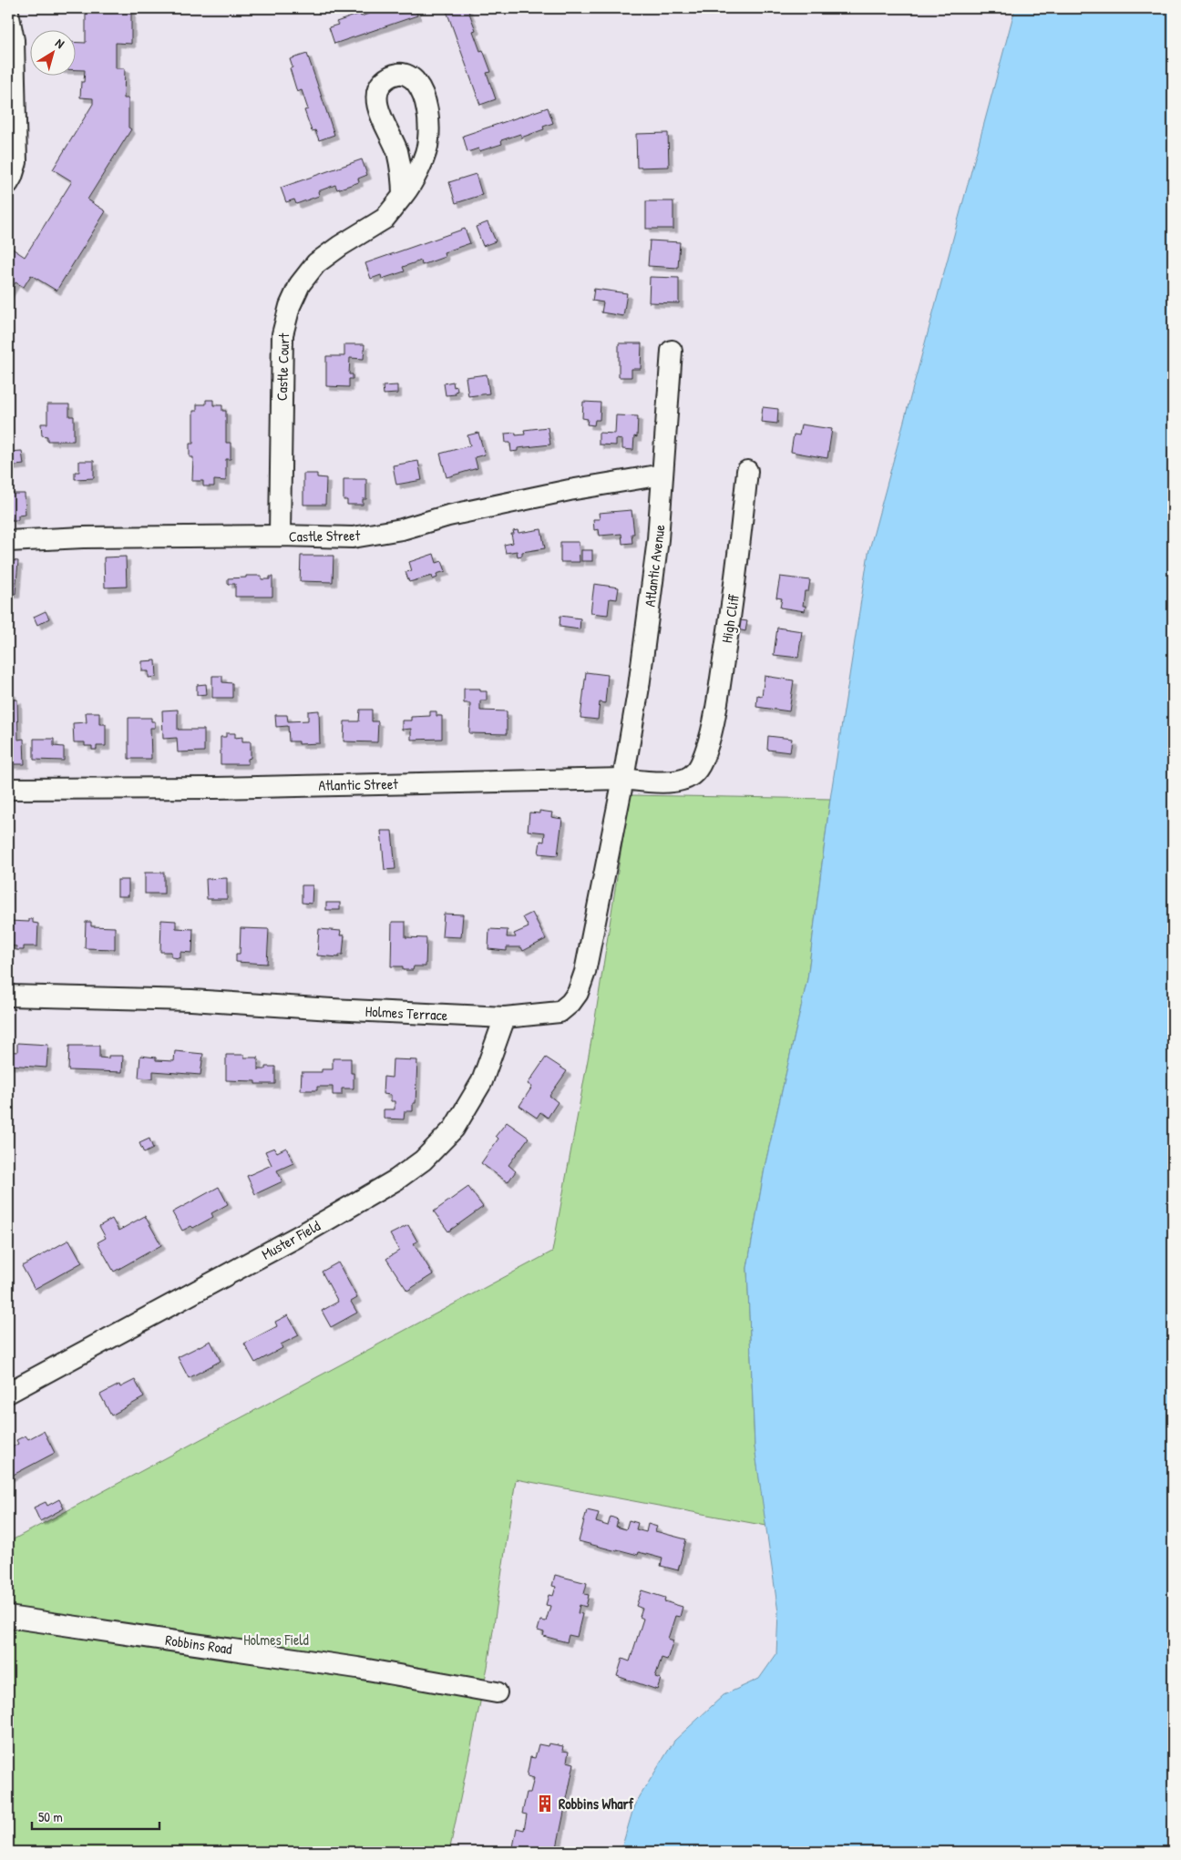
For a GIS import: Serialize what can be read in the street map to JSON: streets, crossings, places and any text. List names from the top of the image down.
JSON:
{
  "streets": {
    "street": [
      "Castle Court",
      "Castle Street",
      "Atlantic Avenue",
      "High Cliff",
      "Atlantic Street",
      "Holmes Terrace",
      "Muster Field",
      "Robbins Road"
    ]
  },
  "crossings": [
    ["Castle Court", "Castle Street"],
    ["Castle Street", "Atlantic Avenue"],
    ["Atlantic Avenue", "Atlantic Street"],
    ["Atlantic Avenue", "Holmes Terrace"],
    ["High Cliff", "Atlantic Street"],
    ["Atlantic Street", "Holmes Terrace"],
    ["Holmes Terrace", "Muster Field"]
  ],
  "parks": ["Holmes Field"],
  "places": {
    "building": ["Robbins Wharf"]
  },
  "scale_bar": "50 m",
  "north": "top right"
}
